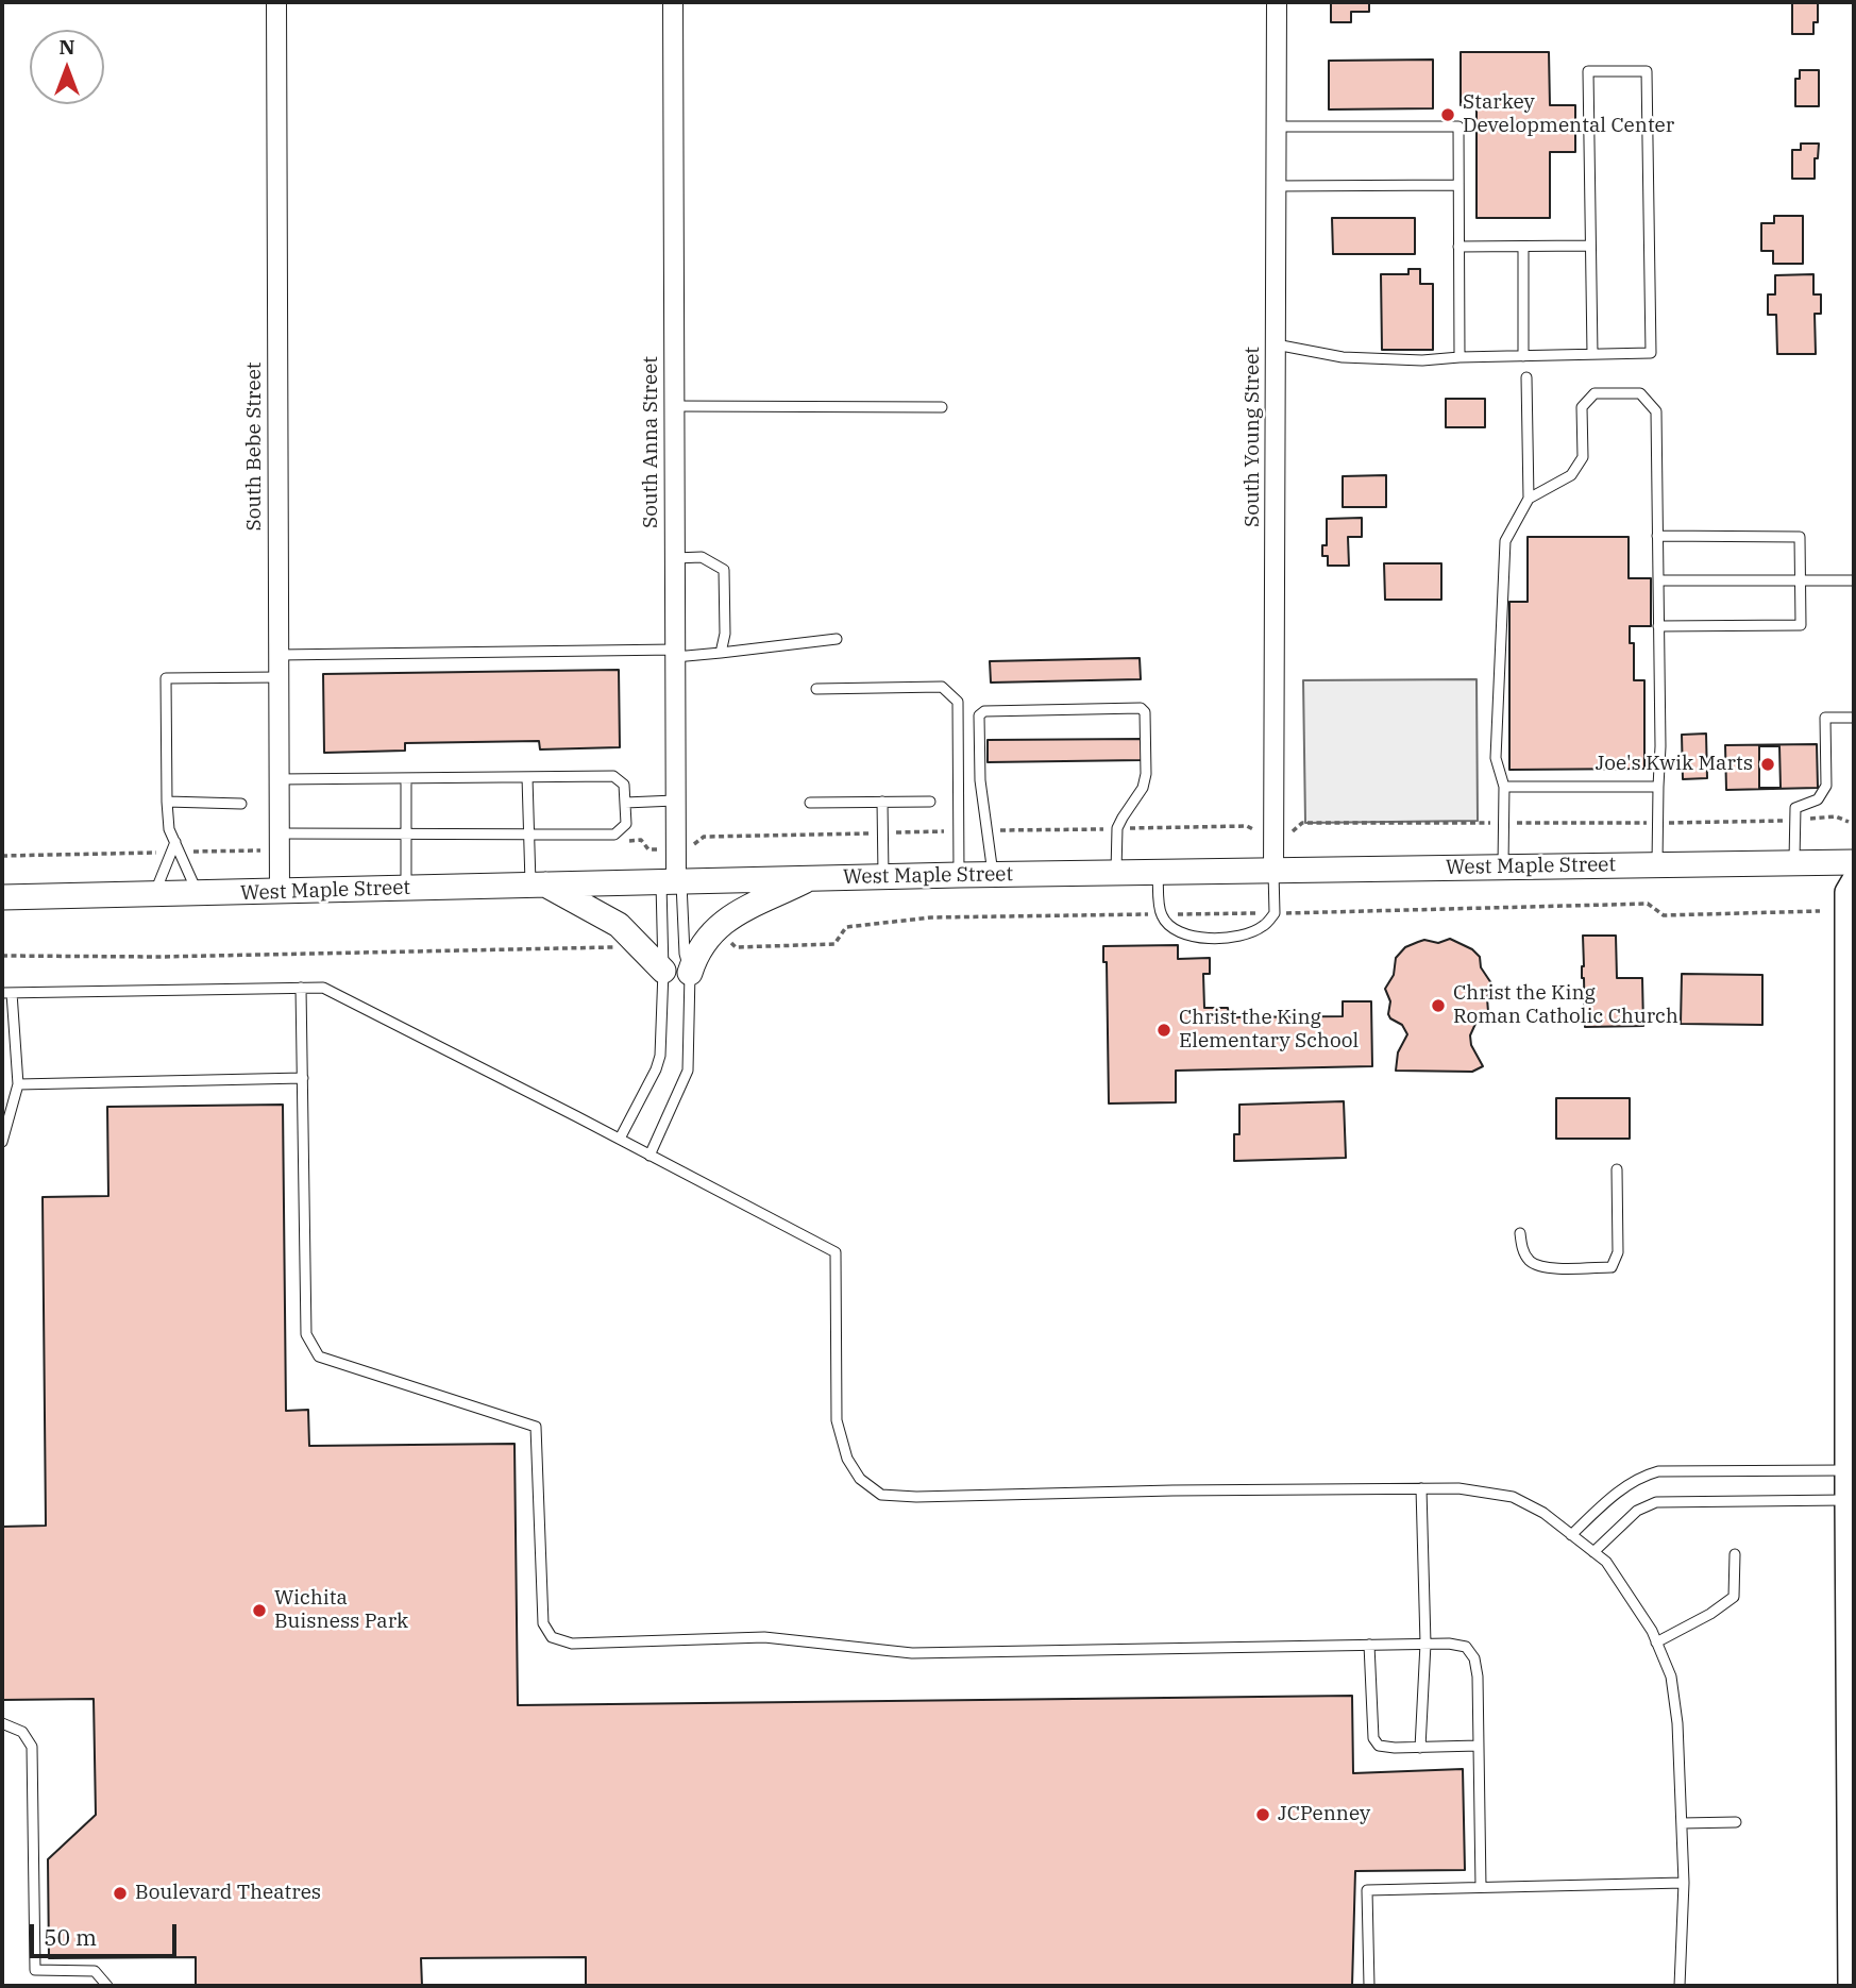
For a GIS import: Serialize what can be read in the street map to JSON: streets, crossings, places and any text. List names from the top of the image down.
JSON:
{
  "streets": {
    "main road": ["West Maple Street"],
    "street": ["South Young Street", "South Anna Street", "South Bebe Street"]
  },
  "crossings": [
    ["South Young Street", "West Maple Street"],
    ["South Anna Street", "West Maple Street"],
    ["South Bebe Street", "West Maple Street"]
  ],
  "places": [
    "Starkey Developmental Center",
    "Joe's Kwik Marts",
    "Christ the King Roman Catholic Church",
    "Christ the King Elementary School",
    "Wichita Buisness Park",
    "JCPenney",
    "Boulevard Theatres"
  ],
  "scale_bar": "50 m",
  "north": "top"
}
